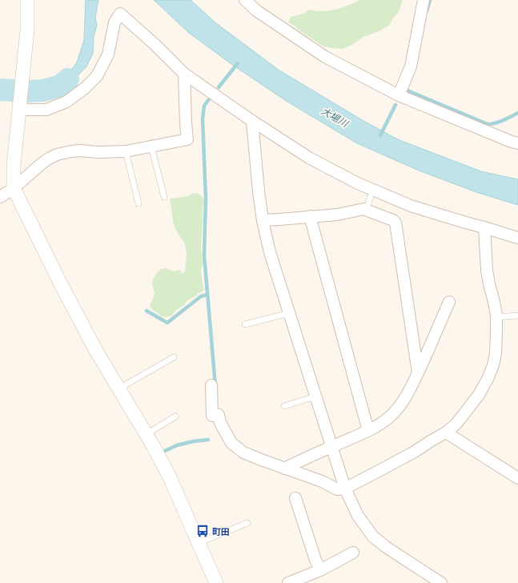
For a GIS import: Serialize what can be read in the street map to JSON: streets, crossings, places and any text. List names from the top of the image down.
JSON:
{
  "water": ["大場川"],
  "places": {
    "bus stop": ["町田"]
  }
}
